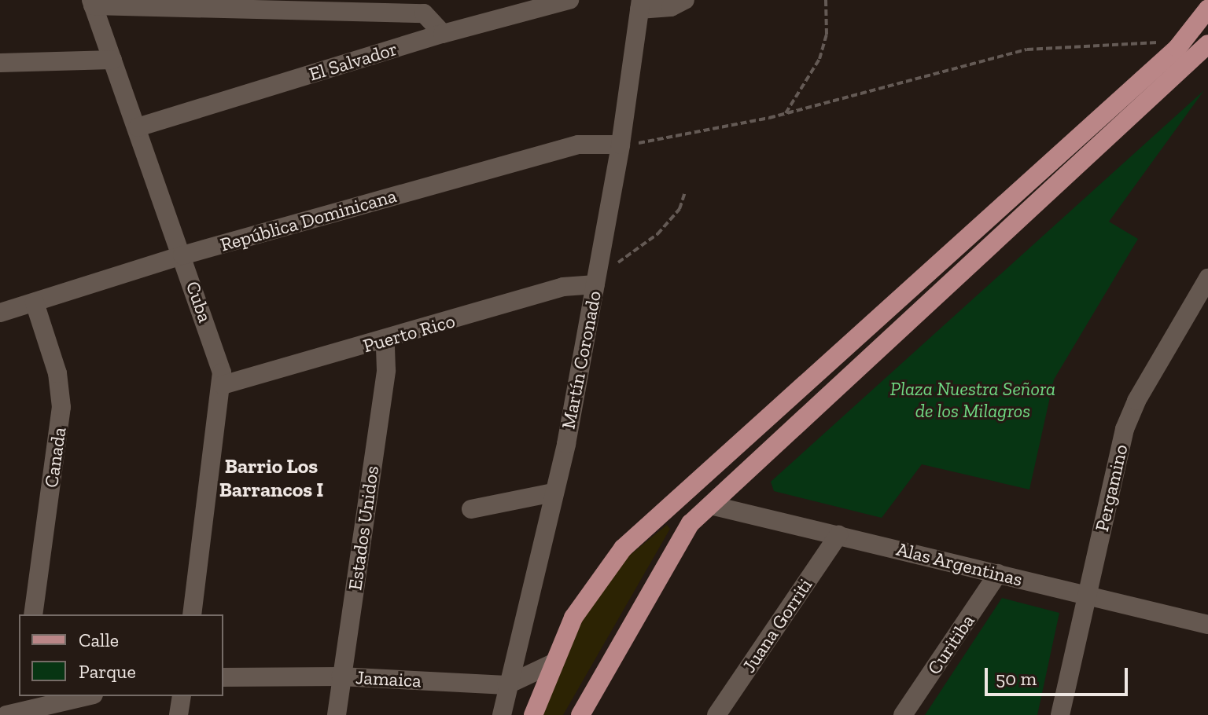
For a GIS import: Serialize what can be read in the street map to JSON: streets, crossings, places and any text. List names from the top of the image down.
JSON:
{
  "streets": {
    "street": [
      "El Salvador",
      "República Dominicana",
      "Cuba",
      "Puerto Rico",
      "Martín Coronado",
      "Canada",
      "Pergamino",
      "Estados Unidos",
      "Alas Argentinas",
      "Juana Gorriti",
      "Curitiba",
      "Jamaica"
    ]
  },
  "crossings": [
    ["El Salvador", "Cuba"],
    ["República Dominicana", "Cuba"],
    ["República Dominicana", "Martín Coronado"],
    ["República Dominicana", "Canada"],
    ["Cuba", "Puerto Rico"],
    ["Puerto Rico", "Martín Coronado"],
    ["Puerto Rico", "Estados Unidos"],
    ["Martín Coronado", "Jamaica"],
    ["Pergamino", "Alas Argentinas"],
    ["Estados Unidos", "Jamaica"],
    ["Alas Argentinas", "Juana Gorriti"],
    ["Alas Argentinas", "Curitiba"]
  ],
  "districts": ["Barrio Los Barrancos I"],
  "parks": ["Plaza Nuestra Señora de los Milagros"],
  "legend": ["Calle", "Parque"],
  "scale_bar": "50 m"
}
